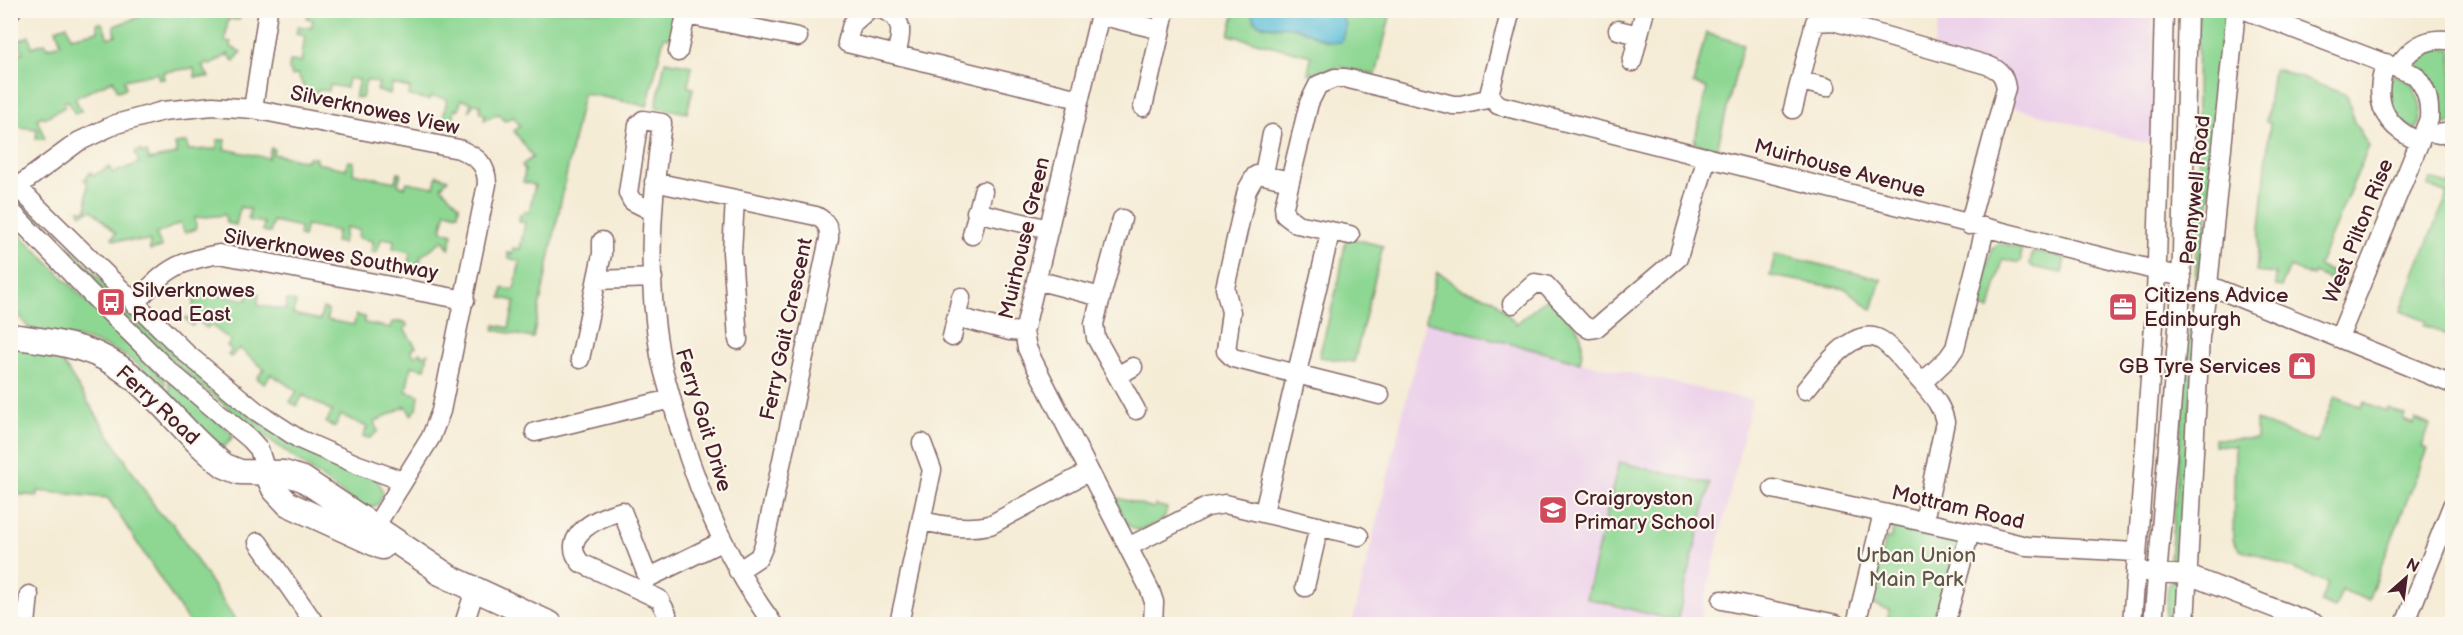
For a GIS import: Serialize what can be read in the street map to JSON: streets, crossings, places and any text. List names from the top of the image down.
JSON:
{
  "streets": {
    "main road": ["Ferry Road"],
    "street": [
      "Silverknowes View",
      "Muirhouse Avenue",
      "Pennywell Road",
      "West Pilton Rise",
      "Muirhouse Green",
      "Silverknowes Southway",
      "Ferry Gait Crescent",
      "Ferry Gait Drive",
      "Mottram Road"
    ]
  },
  "crossings": [
    ["Silverknowes View", "Silverknowes Southway"],
    ["Muirhouse Avenue", "Pennywell Road"],
    ["Pennywell Road", "Mottram Road"],
    ["Ferry Gait Crescent", "Ferry Gait Drive"]
  ],
  "parks": ["Urban Union Main Park"],
  "places": {
    "bus stop": ["Silverknowes Road East"],
    "office": ["Citizens Advice Edinburgh"],
    "shop": ["GB Tyre Services"],
    "school or university": ["Craigroyston Primary School"]
  },
  "north": "top right"
}
